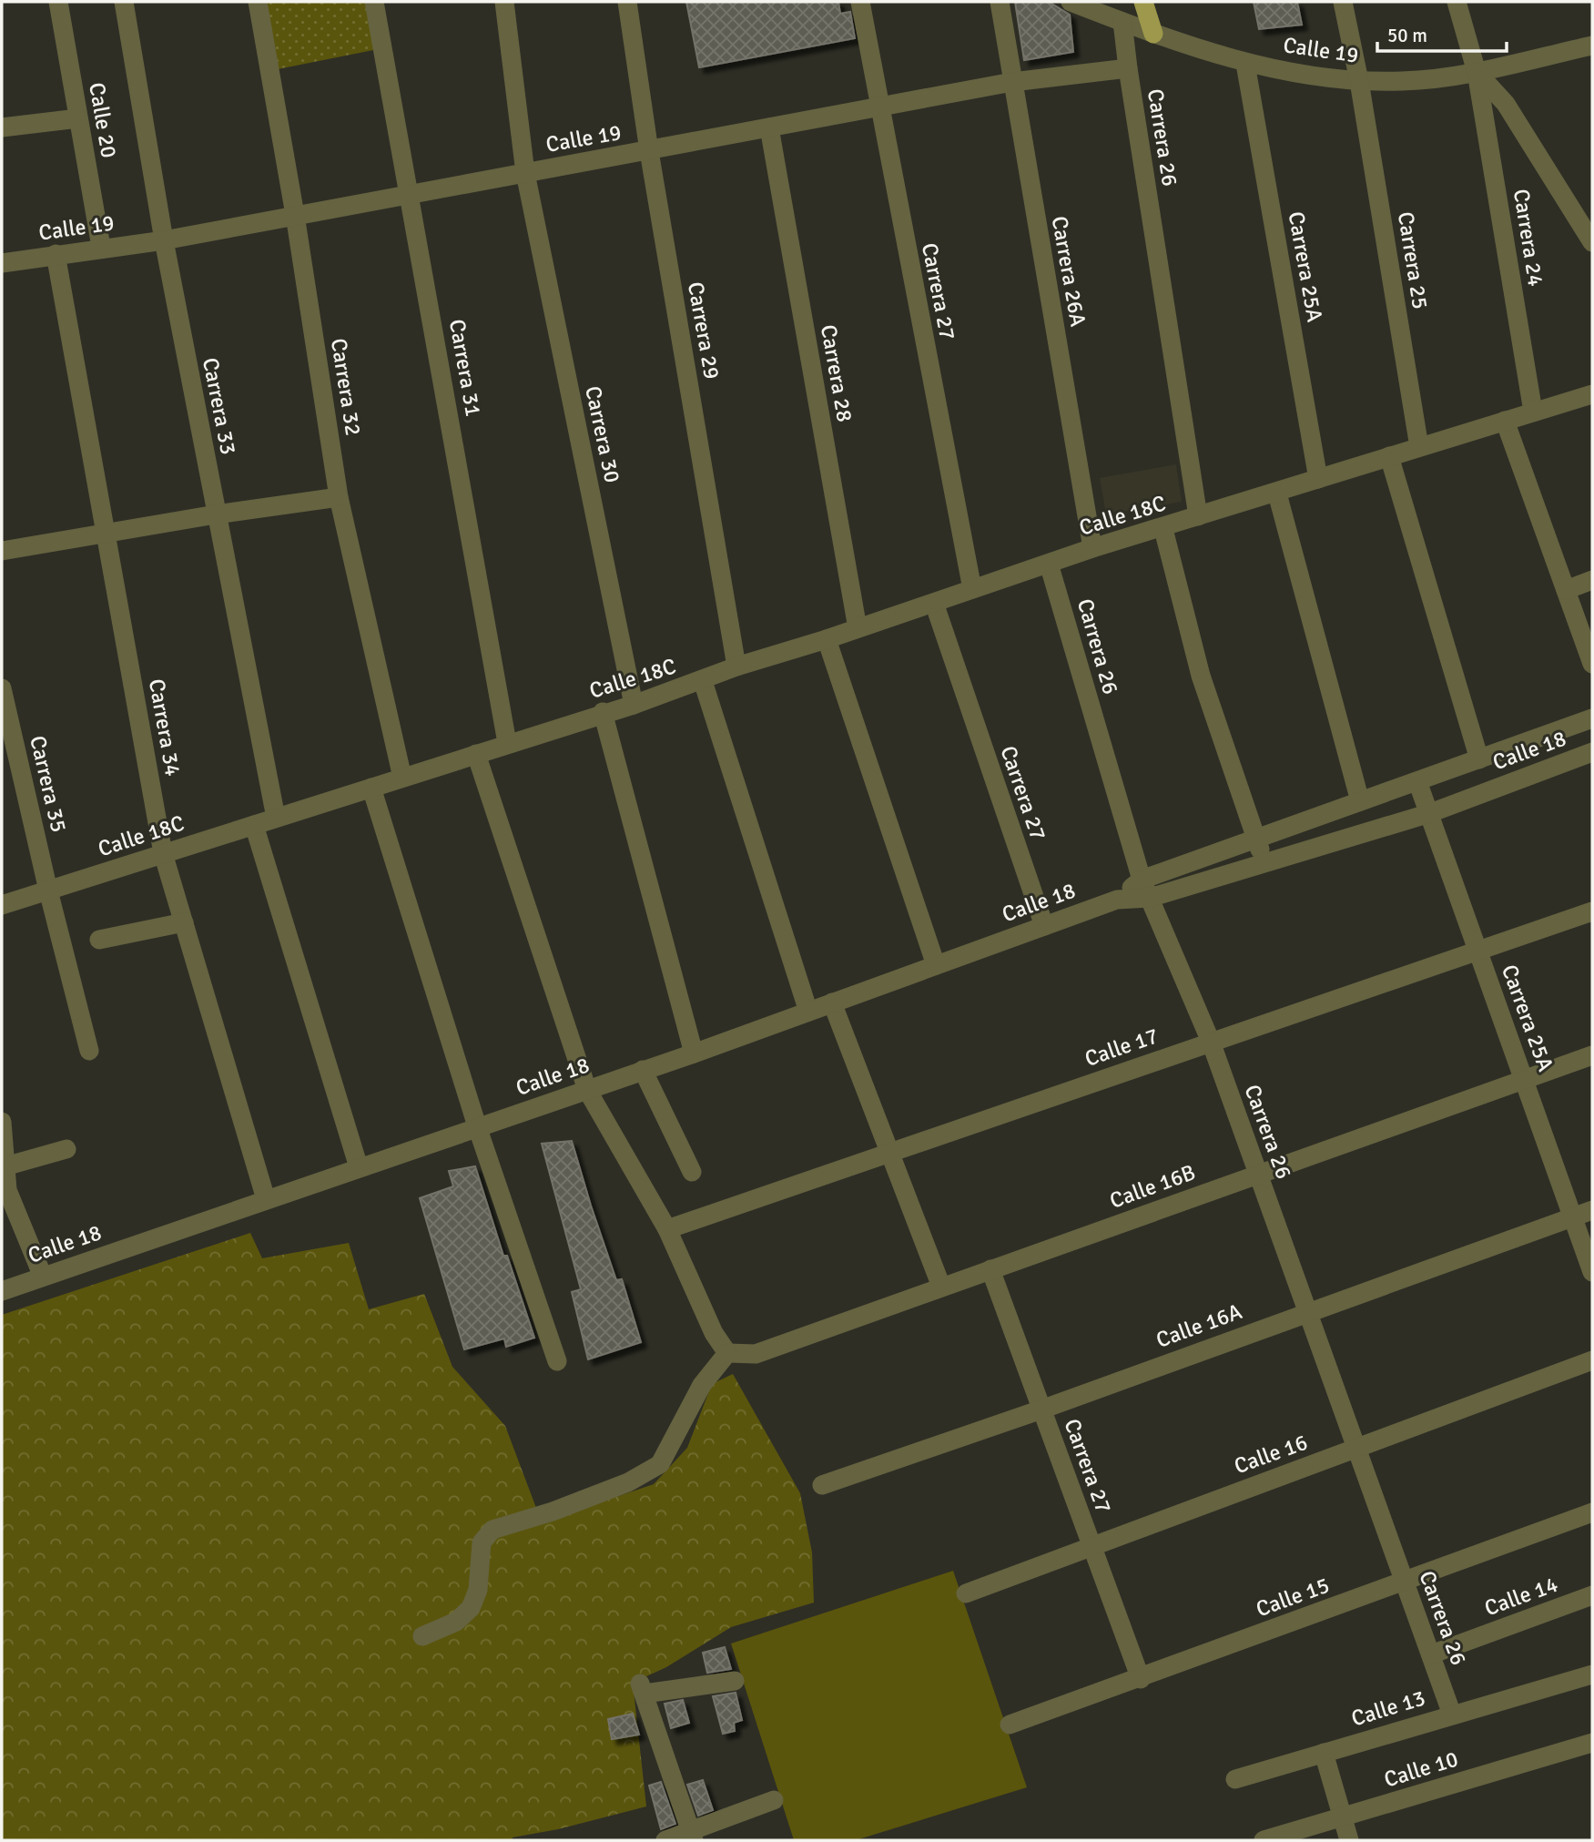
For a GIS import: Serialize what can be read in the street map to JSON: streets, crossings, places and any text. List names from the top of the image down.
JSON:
{
  "streets": {
    "street": [
      "Calle 19",
      "Calle 20",
      "Carrera 26",
      "Carrera 24",
      "Carrera 25",
      "Carrera 25A",
      "Carrera 26A",
      "Carrera 27",
      "Carrera 29",
      "Carrera 31",
      "Carrera 28",
      "Carrera 32",
      "Carrera 33",
      "Carrera 30",
      "Calle 18C",
      "Carrera 34",
      "Calle 18",
      "Carrera 35",
      "Calle 17",
      "Calle 16B",
      "Calle 16A",
      "Calle 16",
      "Calle 14",
      "Calle 15",
      "Calle 13",
      "Calle 10"
    ]
  },
  "crossings": [
    ["Calle 19", "Calle 20"],
    ["Calle 19", "Carrera 26"],
    ["Calle 19", "Carrera 24"],
    ["Calle 19", "Carrera 25"],
    ["Calle 19", "Carrera 25A"],
    ["Calle 19", "Carrera 26A"],
    ["Calle 19", "Carrera 27"],
    ["Calle 19", "Carrera 29"],
    ["Calle 19", "Carrera 31"],
    ["Calle 19", "Carrera 28"],
    ["Calle 19", "Carrera 32"],
    ["Calle 19", "Carrera 33"],
    ["Calle 19", "Carrera 30"],
    ["Calle 19", "Carrera 34"],
    ["Carrera 26", "Calle 18C"],
    ["Carrera 26", "Calle 18"],
    ["Carrera 26", "Calle 17"],
    ["Carrera 26", "Calle 16B"],
    ["Carrera 26", "Calle 16A"],
    ["Carrera 26", "Calle 16"],
    ["Carrera 26", "Calle 14"],
    ["Carrera 26", "Calle 15"],
    ["Carrera 26", "Calle 13"],
    ["Carrera 24", "Calle 18C"],
    ["Carrera 25", "Calle 18C"],
    ["Carrera 25A", "Calle 18C"],
    ["Carrera 25A", "Calle 18"],
    ["Carrera 25A", "Calle 17"],
    ["Carrera 25A", "Calle 16B"],
    ["Carrera 25A", "Calle 16A"],
    ["Carrera 26A", "Calle 18C"],
    ["Carrera 27", "Calle 18C"],
    ["Carrera 27", "Calle 18"],
    ["Carrera 27", "Calle 16B"],
    ["Carrera 27", "Calle 16A"],
    ["Carrera 27", "Calle 16"],
    ["Carrera 27", "Calle 15"],
    ["Carrera 29", "Calle 18C"],
    ["Carrera 31", "Calle 18C"],
    ["Carrera 28", "Calle 18C"],
    ["Carrera 32", "Calle 18C"],
    ["Carrera 33", "Calle 18C"],
    ["Carrera 30", "Calle 18C"],
    ["Calle 18C", "Carrera 34"],
    ["Calle 18C", "Calle 18"],
    ["Calle 18C", "Carrera 35"],
    ["Carrera 34", "Calle 18"]
  ],
  "scale_bar": "50 m"
}
